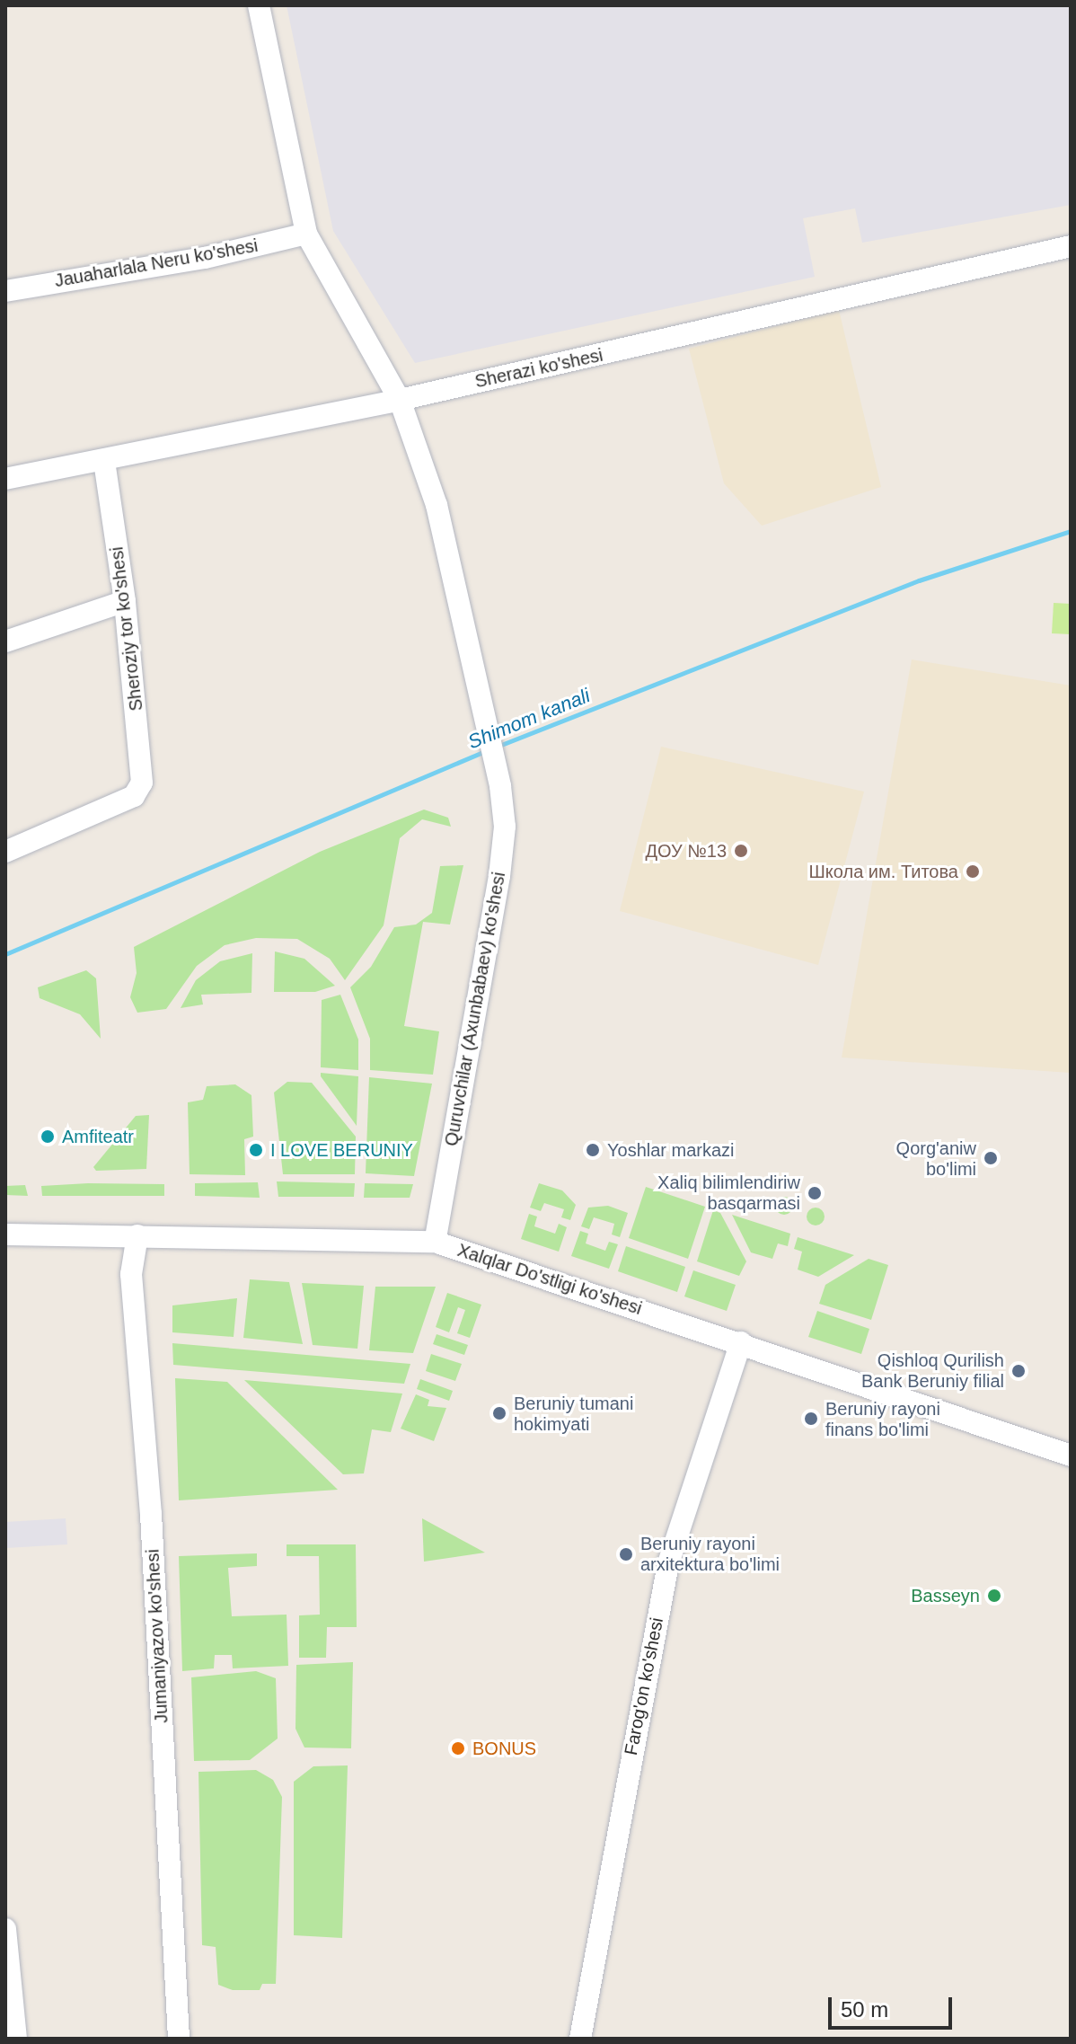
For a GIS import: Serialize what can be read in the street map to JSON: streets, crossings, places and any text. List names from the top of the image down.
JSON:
{
  "streets": {
    "street": [
      "Jauaharlala Neru ko'shesi",
      "Sherazi ko'shesi",
      "Sheroziy tor ko'shesi",
      "Quruvchilar (Axunbabaev) ko'shesi",
      "Xalqlar Do'stligi ko'shesi",
      "Jumaniyazov ko'shesi",
      "Farog'on ko'shesi"
    ]
  },
  "crossings": [
    ["Sherazi ko'shesi", "Sheroziy tor ko'shesi"],
    ["Sherazi ko'shesi", "Quruvchilar (Axunbabaev) ko'shesi"],
    ["Quruvchilar (Axunbabaev) ko'shesi", "Xalqlar Do'stligi ko'shesi"],
    ["Xalqlar Do'stligi ko'shesi", "Jumaniyazov ko'shesi"],
    ["Xalqlar Do'stligi ko'shesi", "Farog'on ko'shesi"]
  ],
  "water": ["Shimom kanali"],
  "places": [
    "ДОУ №13",
    "Школа им. Титова",
    "Amfiteatr",
    "I LOVE BERUNIY",
    "Yoshlar markazi",
    "Qorg'aniw bo'limi",
    "Xaliq bilimlendiriw basqarmasi",
    "Qishloq Qurilish Bank Beruniy filial",
    "Beruniy tumani hokimyati",
    "Beruniy rayoni finans bo'limi",
    "Beruniy rayoni arxitektura bo'limi",
    "Basseyn",
    "BONUS"
  ],
  "scale_bar": "50 m"
}
